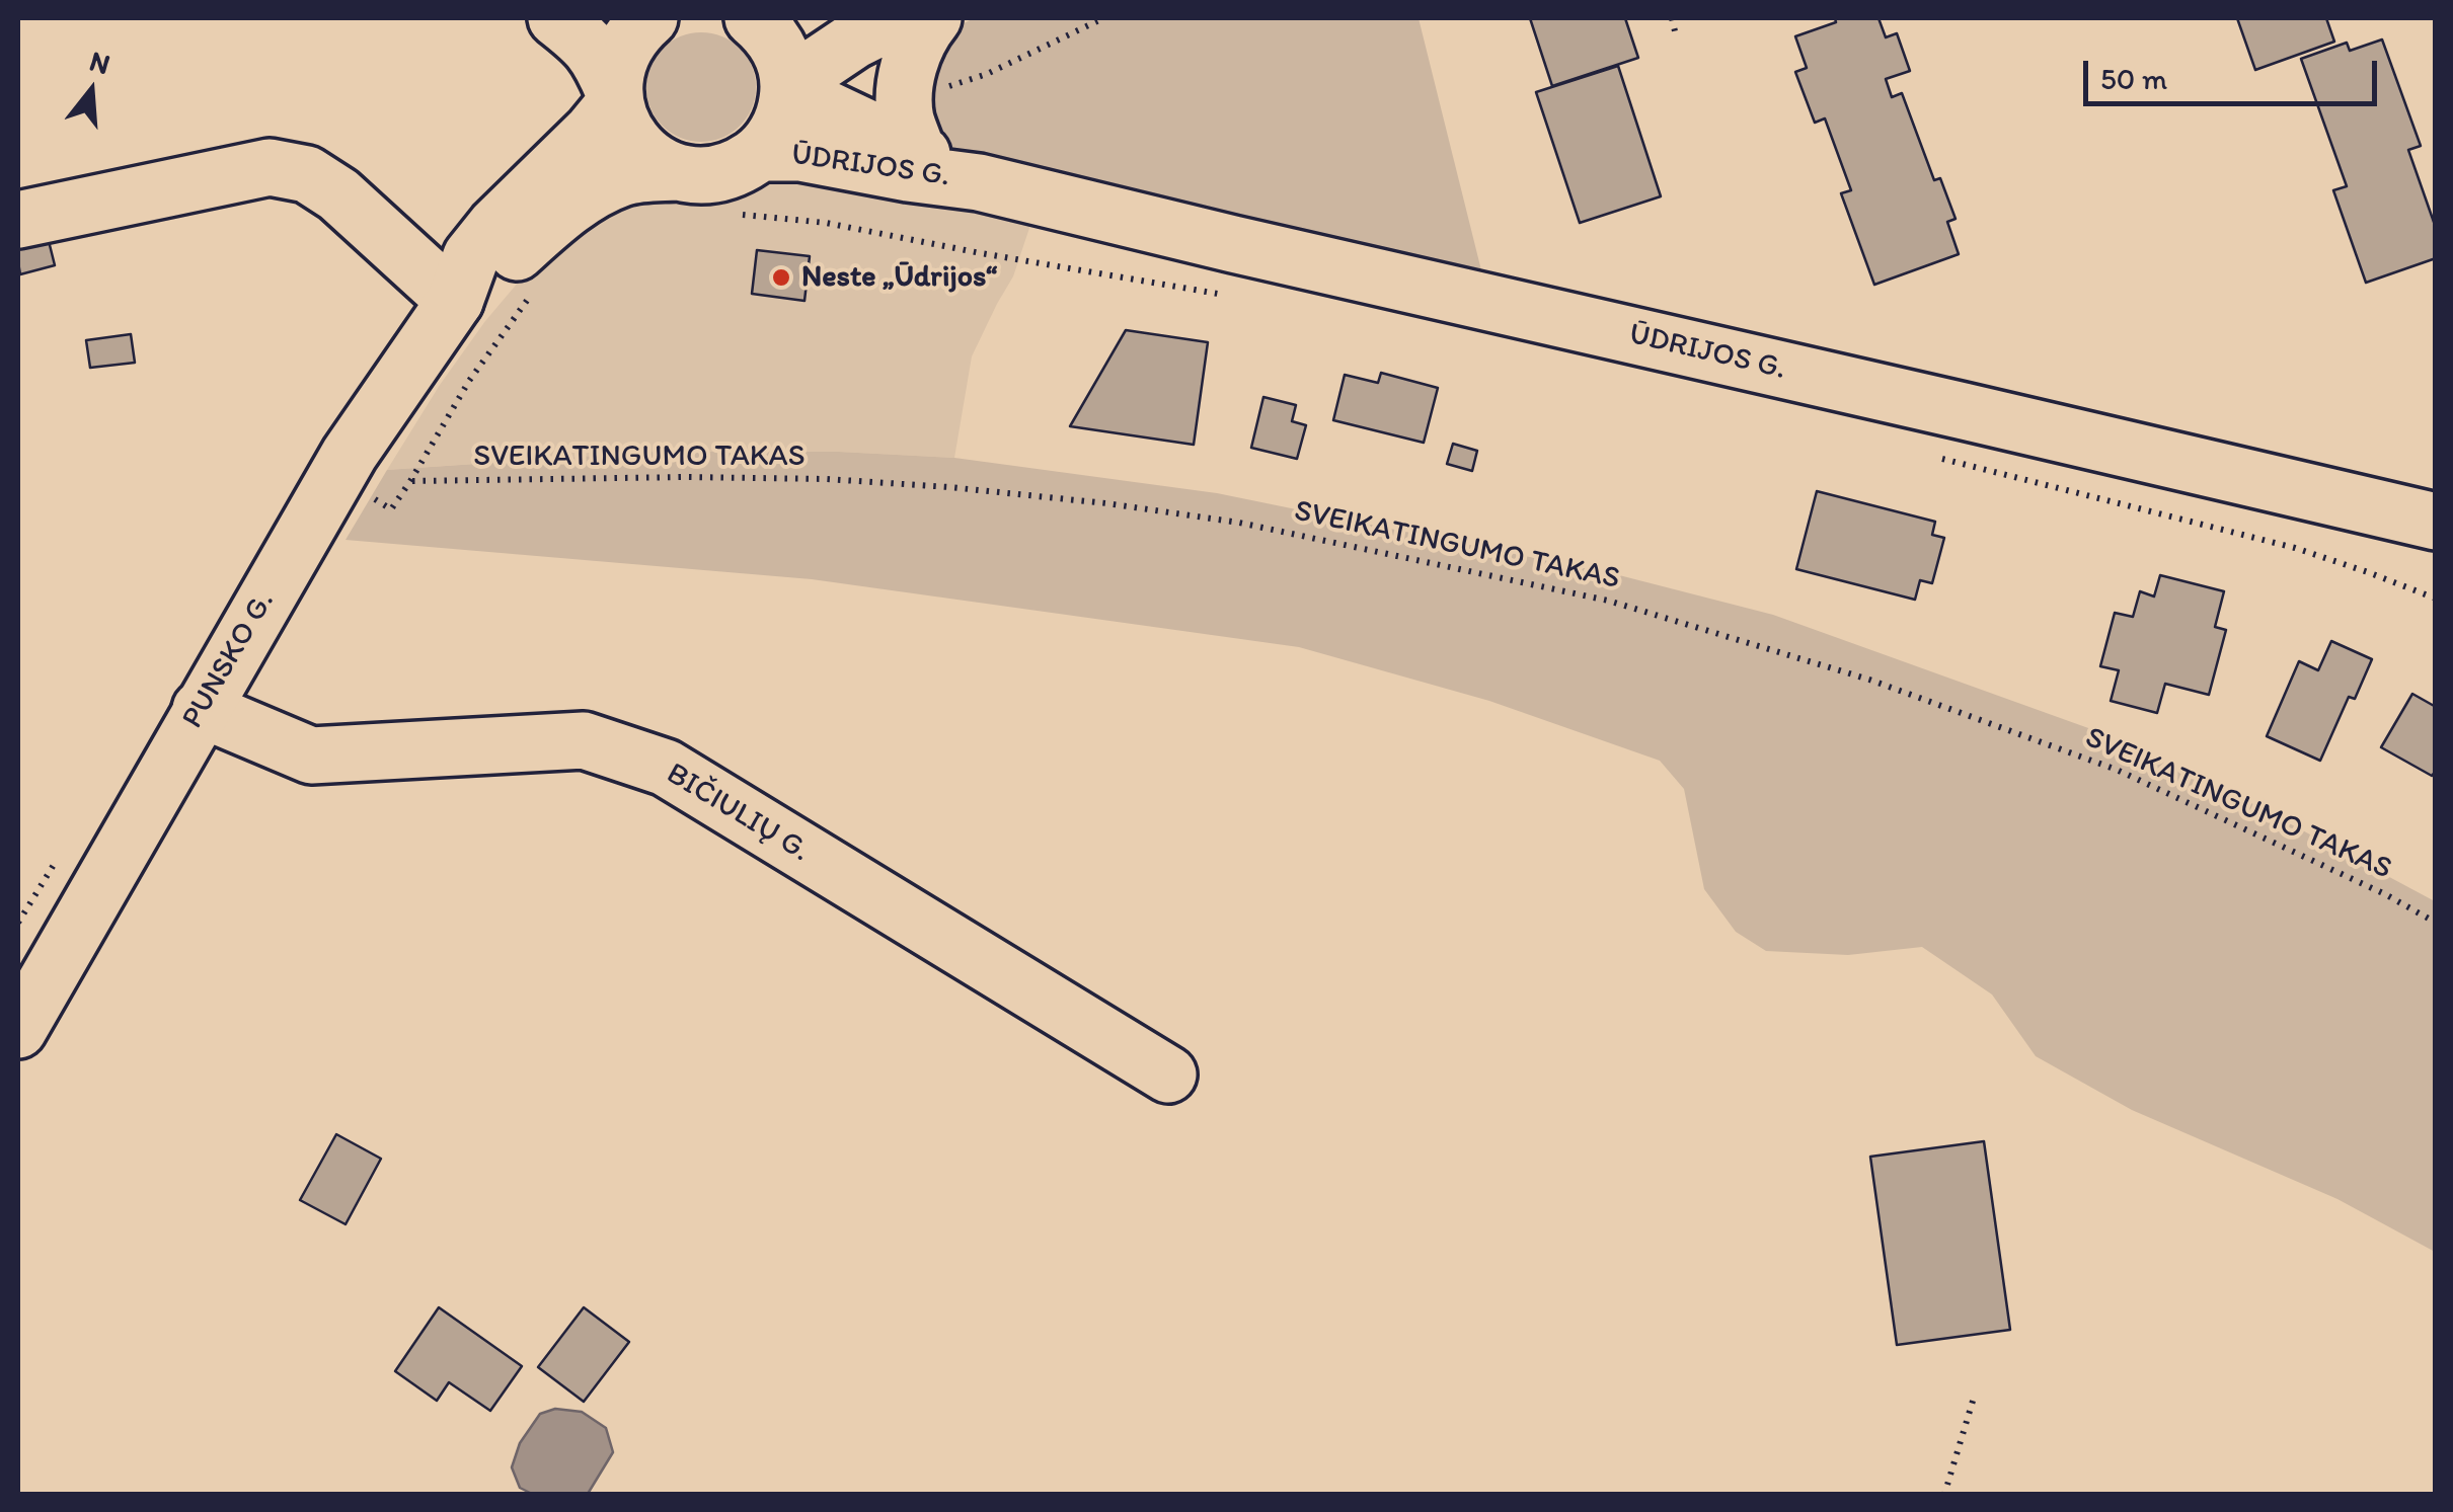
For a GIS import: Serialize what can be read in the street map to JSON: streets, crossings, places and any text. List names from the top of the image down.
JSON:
{
  "streets": {
    "main road": ["ŪDRIJOS G.", "PUNSKO G.", "BIČIULIŲ G."],
    "path": ["SVEIKATINGUMO TAKAS"]
  },
  "crossings": [
    ["ŪDRIJOS G.", "PUNSKO G."],
    ["PUNSKO G.", "BIČIULIŲ G."]
  ],
  "places": ["Neste „Ūdrijos“"],
  "scale_bar": "50 m",
  "north": "top"
}
